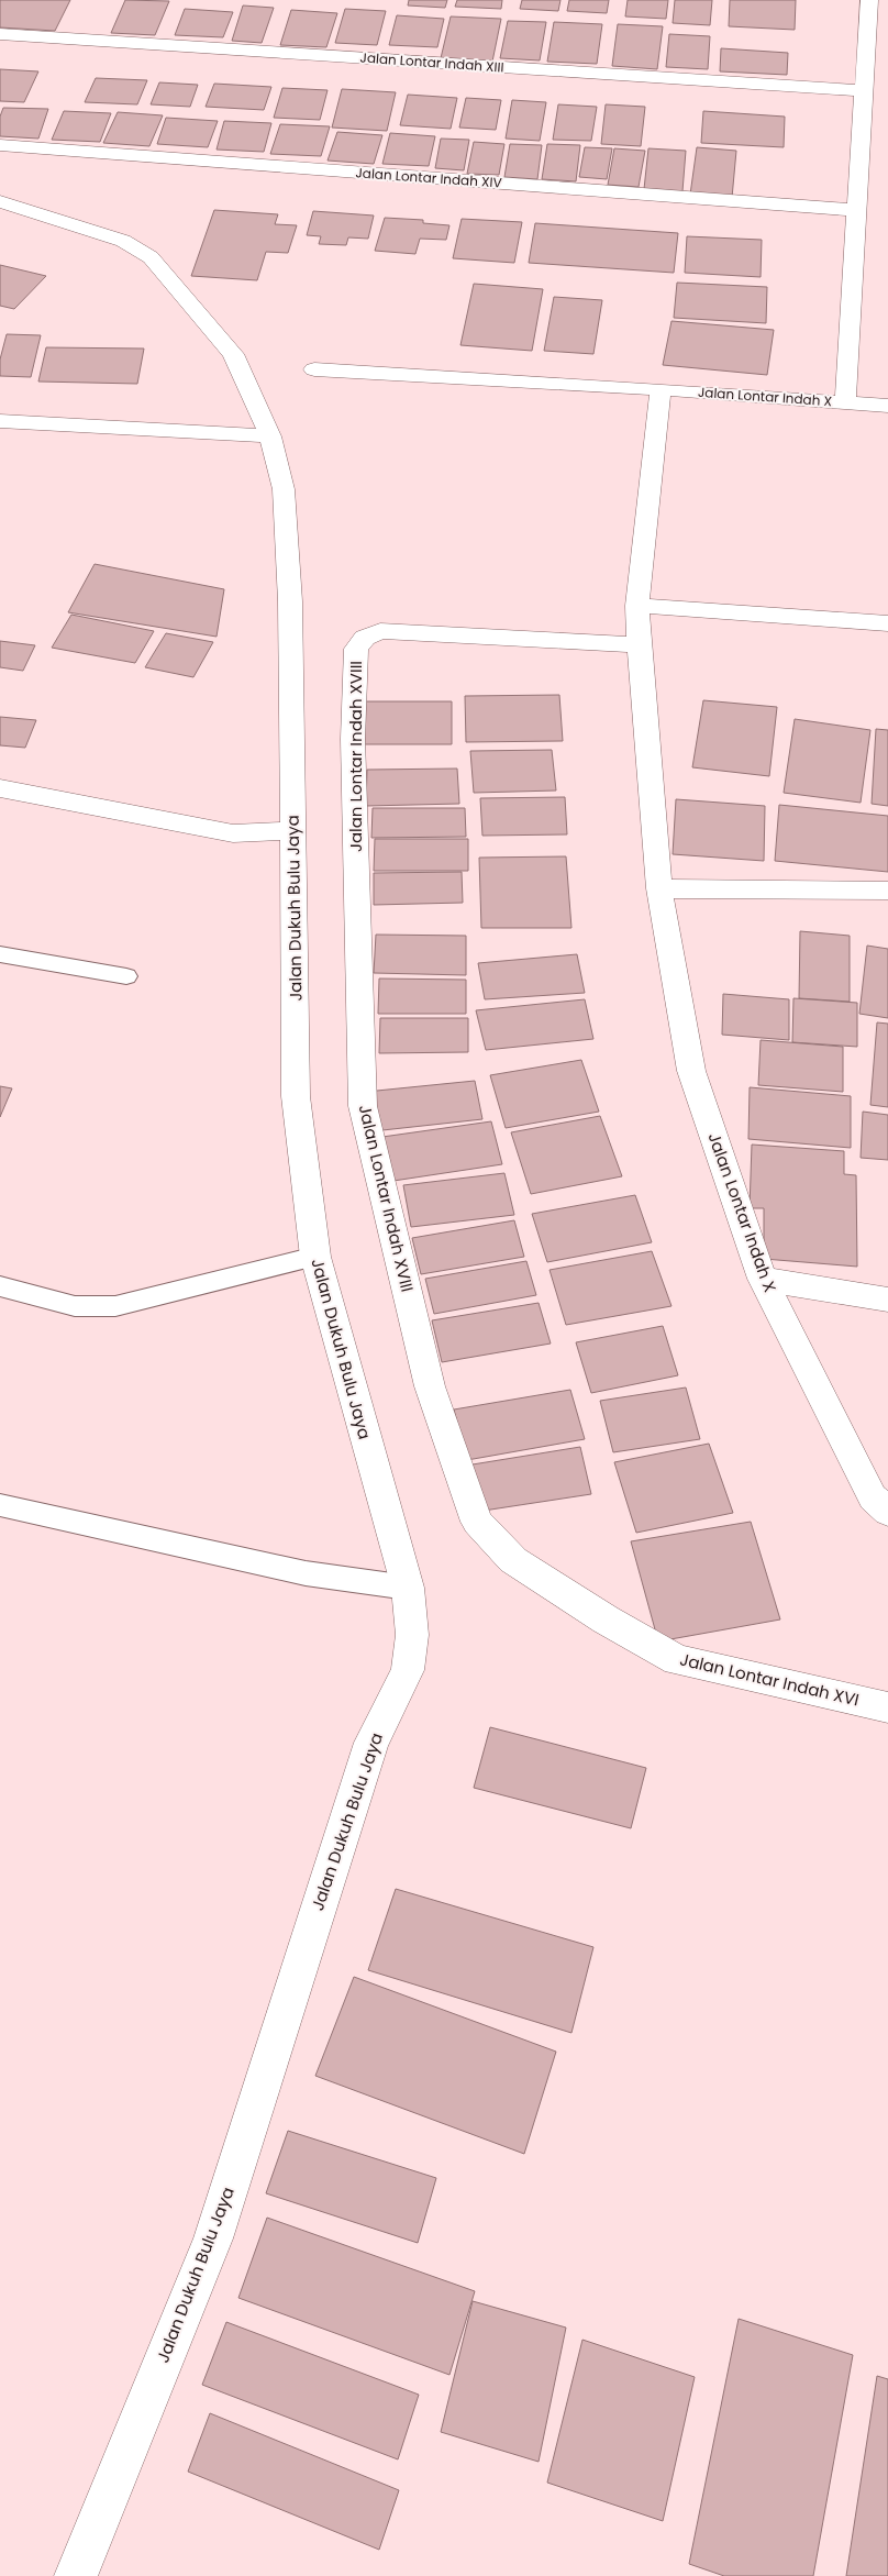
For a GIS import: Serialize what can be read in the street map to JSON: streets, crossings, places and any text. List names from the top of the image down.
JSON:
{
  "streets": {
    "street": [
      "Jalan Lontar Indah XIII",
      "Jalan Lontar Indah XIV",
      "Jalan Lontar Indah X",
      "Jalan Lontar Indah XVIII",
      "Jalan Dukuh Bulu Jaya",
      "Jalan Lontar Indah XVI"
    ]
  },
  "crossings": [
    ["Jalan Lontar Indah XIII", "Jalan Lontar Indah X"],
    ["Jalan Lontar Indah XIV", "Jalan Lontar Indah X"],
    ["Jalan Lontar Indah X", "Jalan Lontar Indah XVIII"],
    ["Jalan Lontar Indah XVIII", "Jalan Lontar Indah XVI"]
  ]
}
